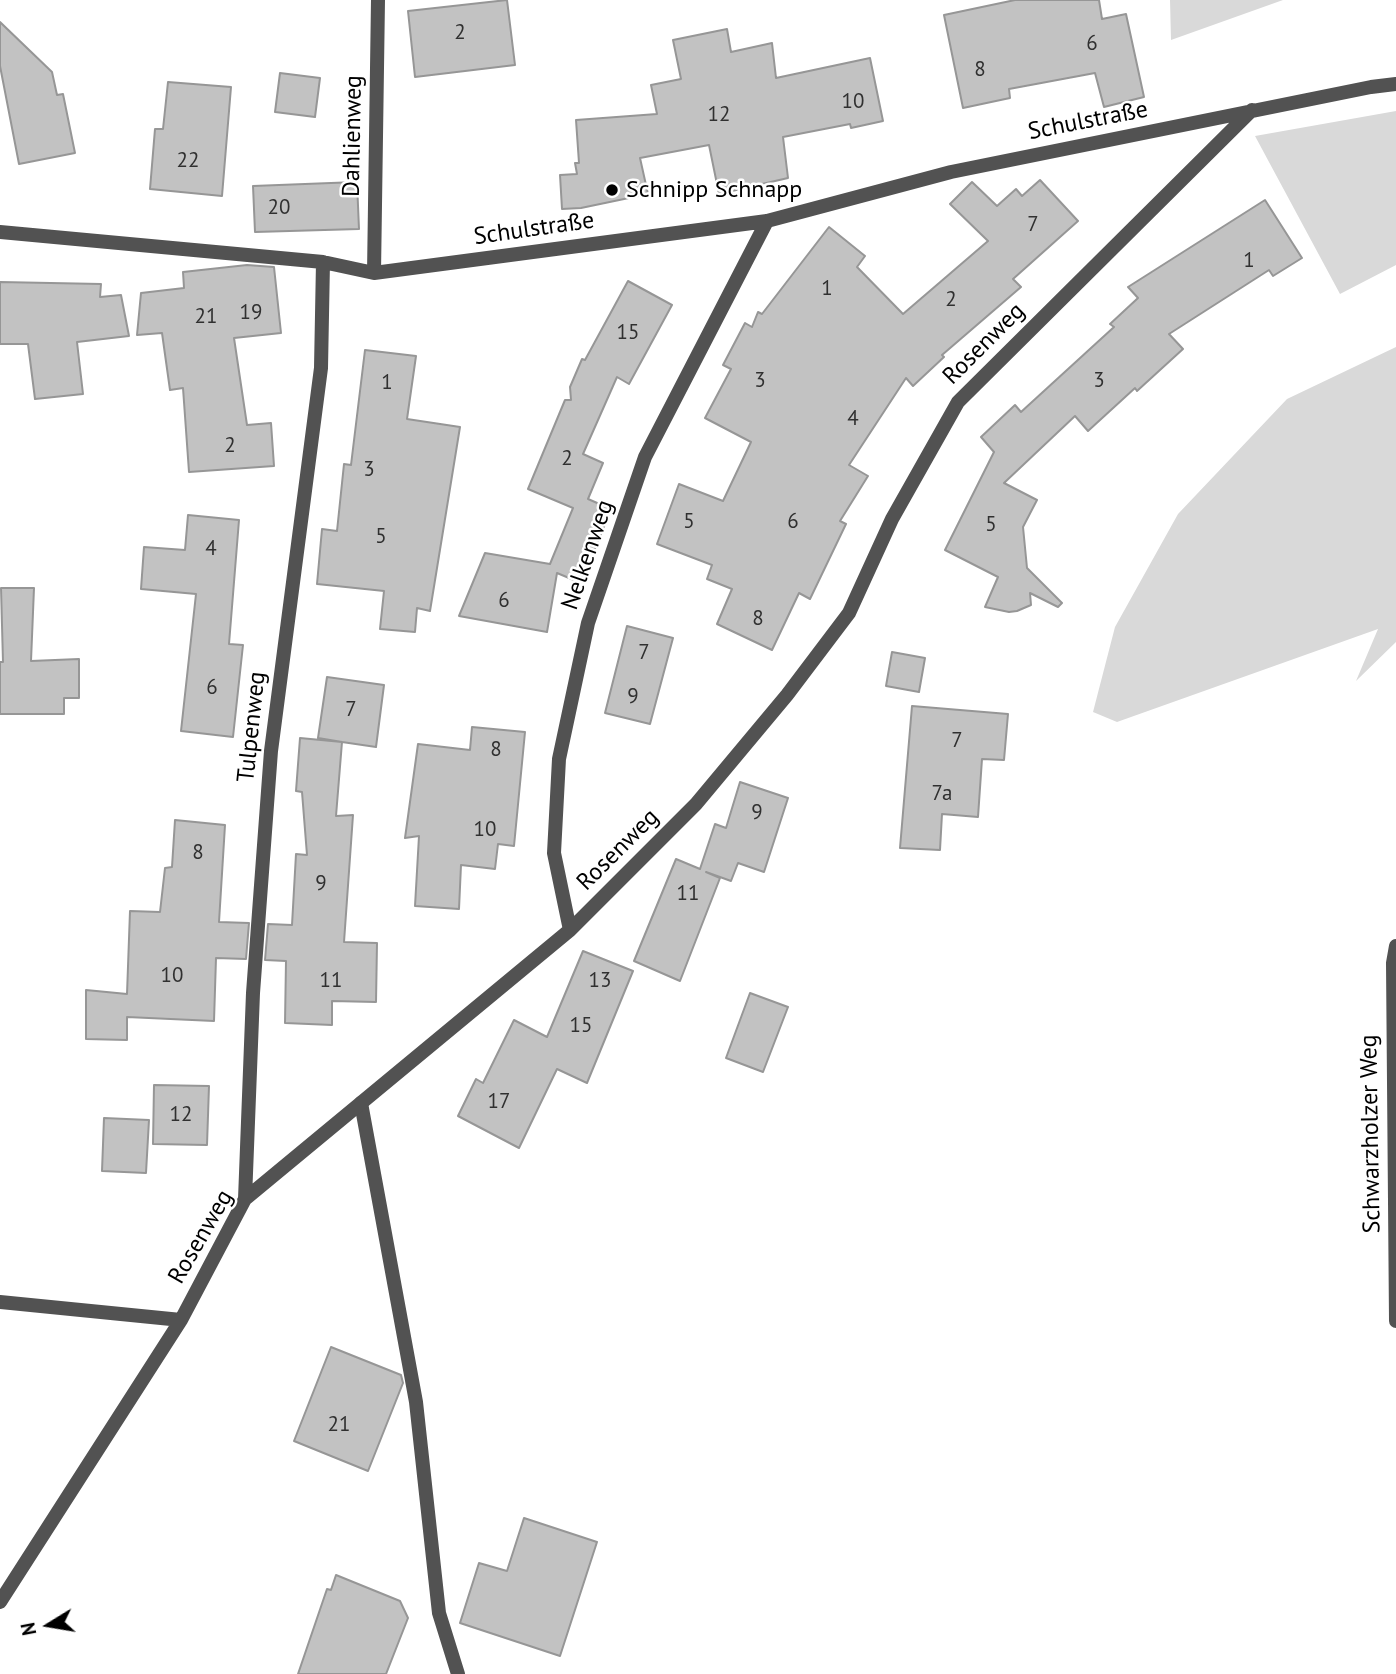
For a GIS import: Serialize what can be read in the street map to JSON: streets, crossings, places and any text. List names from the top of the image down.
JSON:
{
  "streets": {
    "street": [
      "Schulstraße",
      "Dahlienweg",
      "Rosenweg",
      "Nelkenweg",
      "Tulpenweg",
      "Schwarzholzer Weg"
    ]
  },
  "crossings": [
    ["Schulstraße", "Dahlienweg"],
    ["Schulstraße", "Rosenweg"],
    ["Schulstraße", "Nelkenweg"],
    ["Schulstraße", "Tulpenweg"],
    ["Rosenweg", "Nelkenweg"],
    ["Rosenweg", "Tulpenweg"]
  ],
  "places": ["Schnipp Schnapp"],
  "house_numbers": [
    "2",
    "6",
    "8",
    "10",
    "12",
    "22",
    "20",
    "7",
    "1",
    "1",
    "2",
    "19",
    "21",
    "15",
    "3",
    "3",
    "1",
    "4",
    "2",
    "2",
    "3",
    "5",
    "6",
    "5",
    "5",
    "4",
    "6",
    "8",
    "7",
    "6",
    "9",
    "7",
    "7",
    "8",
    "7a",
    "9",
    "10",
    "8",
    "9",
    "11",
    "10",
    "11",
    "13",
    "15",
    "17",
    "12",
    "21"
  ],
  "north": "left"
}
